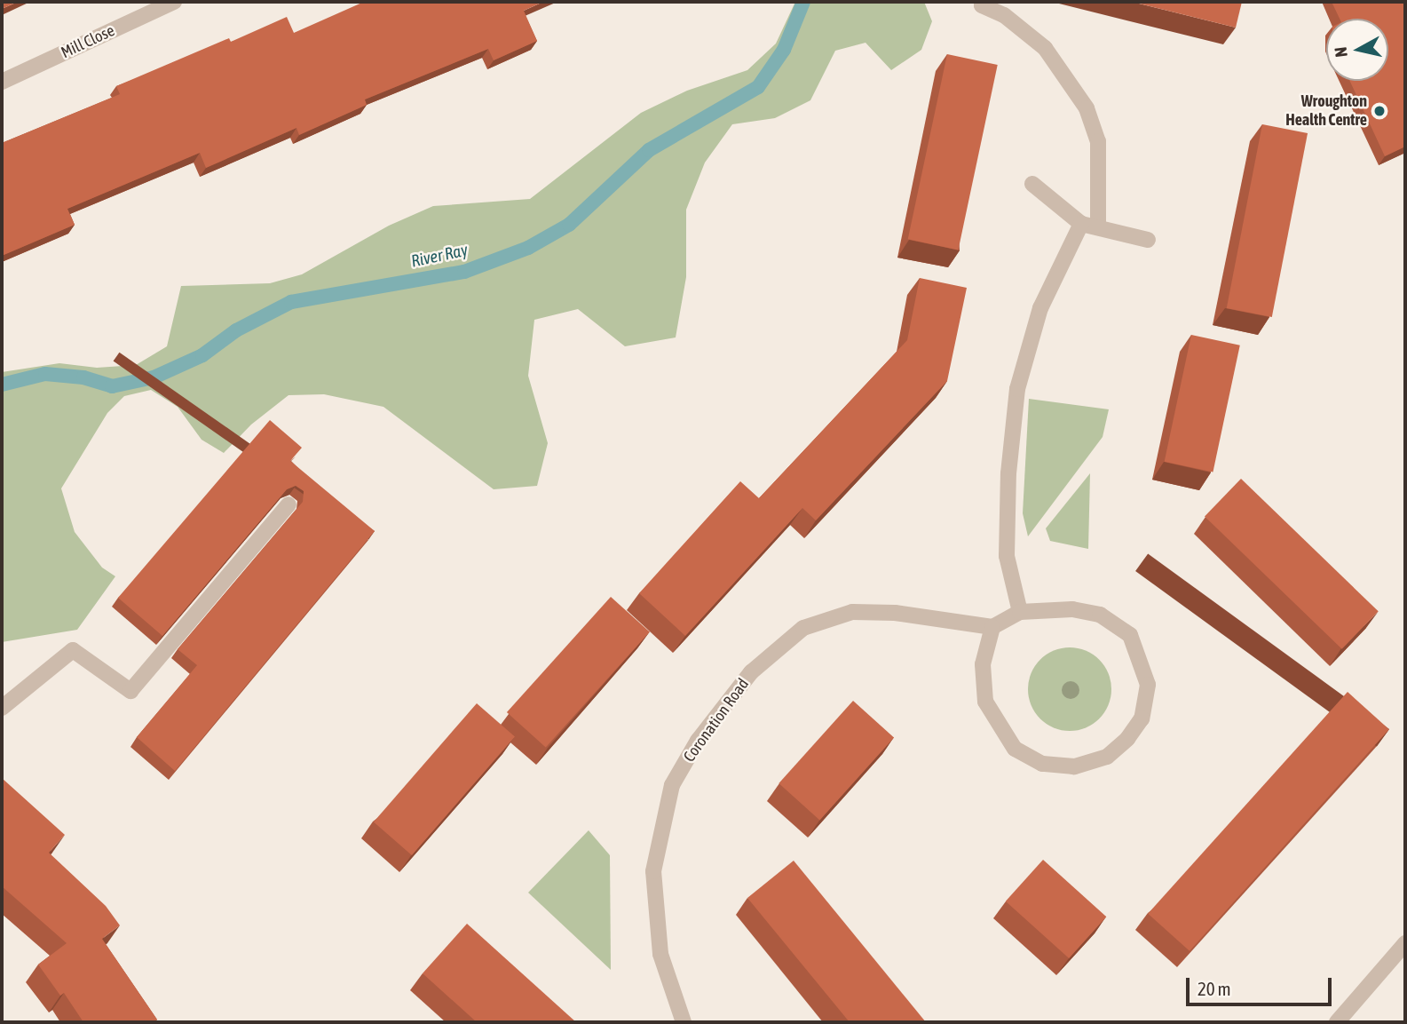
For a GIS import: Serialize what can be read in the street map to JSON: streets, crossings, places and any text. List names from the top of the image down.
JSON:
{
  "streets": {
    "street": ["Mill Close", "Coronation Road"]
  },
  "water": ["River Ray"],
  "places": ["Wroughton Health Centre"],
  "scale_bar": "20 m",
  "north": "left"
}
